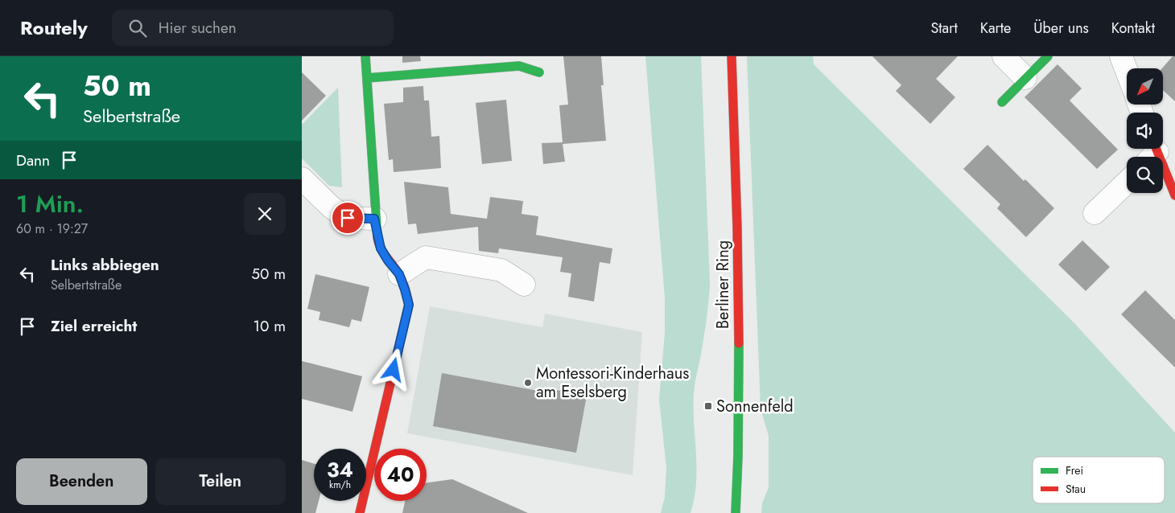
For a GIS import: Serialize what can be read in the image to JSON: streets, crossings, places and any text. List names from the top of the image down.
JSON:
{
  "streets": {
    "street": ["Berliner Ring"]
  },
  "places": {
    "other": ["Montessori-Kinderhaus am Eselsberg"],
    "transit": ["Sonnenfeld"]
  },
  "legend": ["Frei", "Stau"],
  "north": "bottom left",
  "page": {
    "header": "Routely",
    "search": "Hier suchen",
    "nav": [
      "Start",
      "Karte",
      "Über uns",
      "Kontakt"
    ],
    "turn": ["50 m", "Selbertstraße"],
    "then": "Dann",
    "heading": ["1 Min.", "60 m · 19:27"],
    "list": [
      {
        "name": "Links abbiegen",
        "note": "Selbertstraße",
        "value": "50 m"
      },
      {
        "name": "Ziel erreicht",
        "value": "10 m"
      }
    ],
    "speed": "34 km/h",
    "limit": "40",
    "buttons": ["Beenden", "Teilen"]
  }
}
